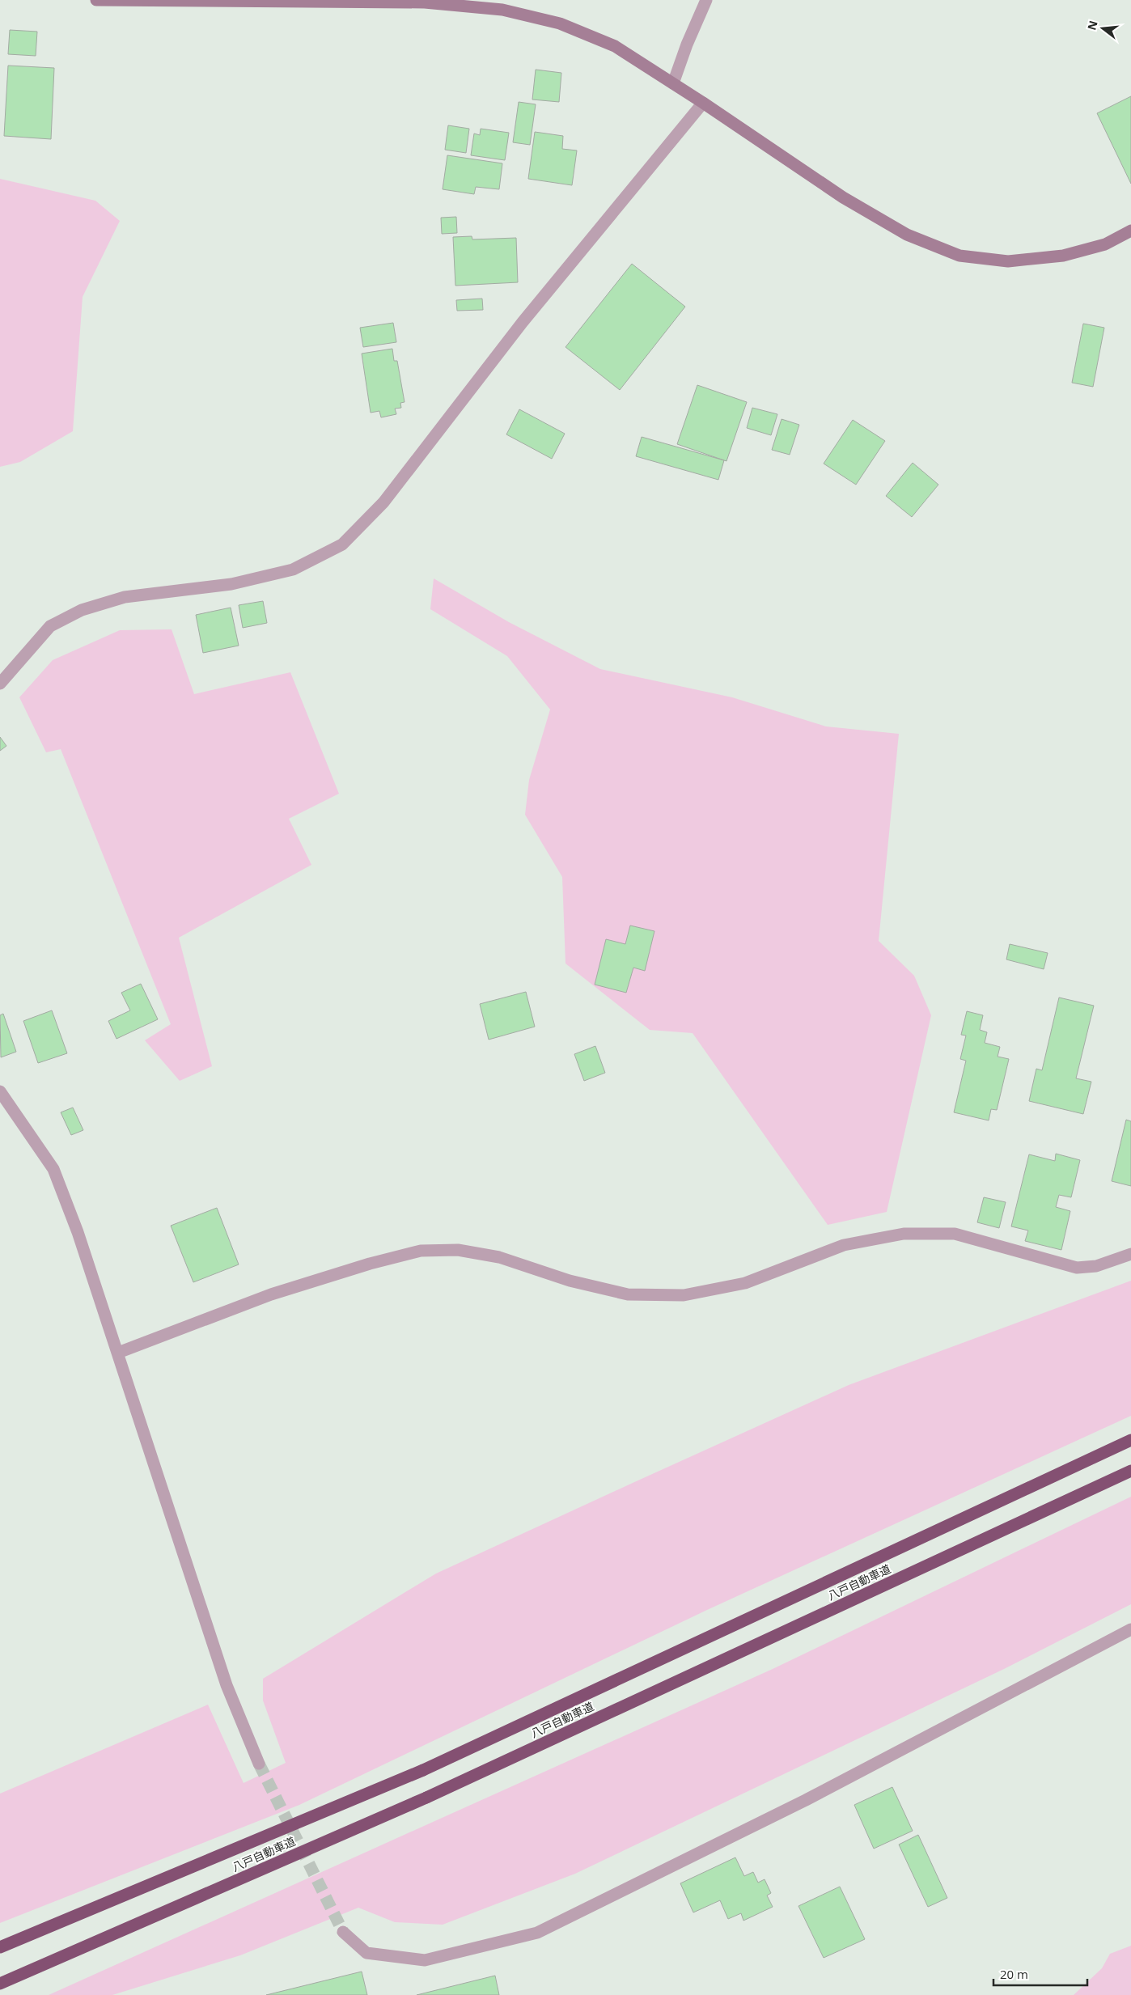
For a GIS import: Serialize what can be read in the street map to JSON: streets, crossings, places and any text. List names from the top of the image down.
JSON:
{
  "streets": {
    "highway": ["八戸自動車道"]
  },
  "scale_bar": "20 m",
  "north": "left"
}
